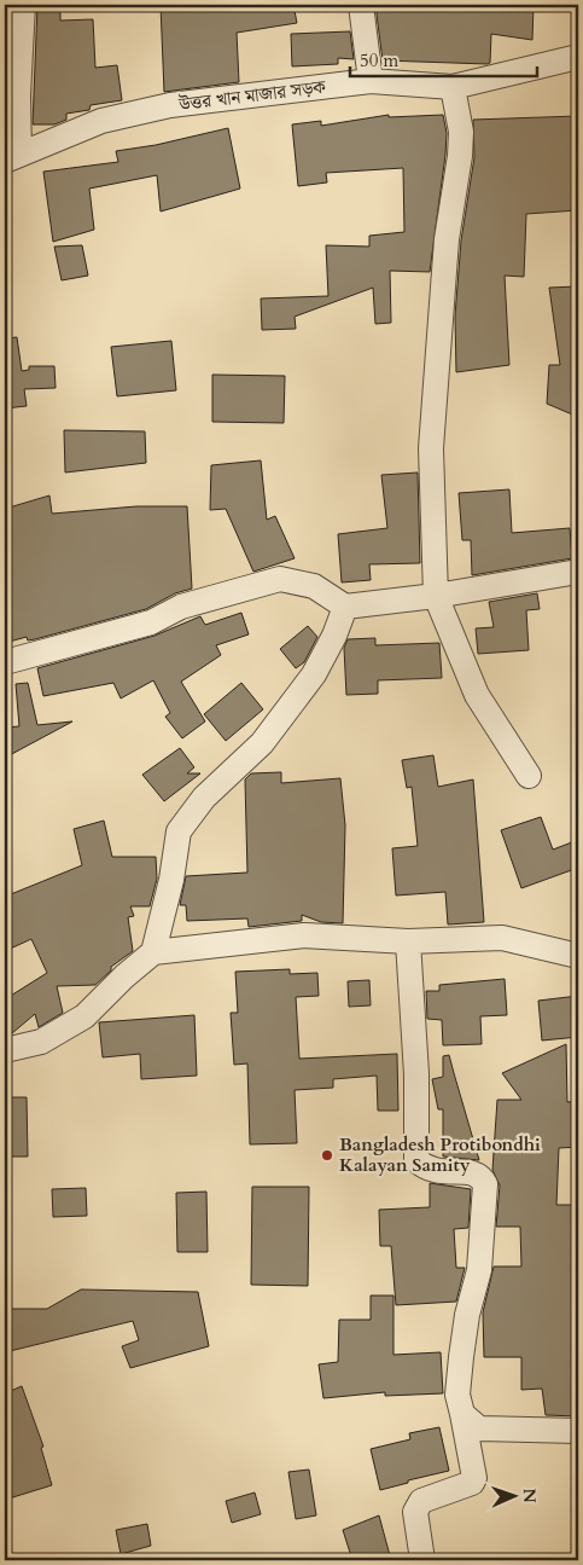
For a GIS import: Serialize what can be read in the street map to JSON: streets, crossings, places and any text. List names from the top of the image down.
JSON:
{
  "streets": {
    "street": ["উত্তর খান মাজার সড়ক"]
  },
  "places": ["Bangladesh Protibondhi Kalayan Samity"],
  "scale_bar": "50 m",
  "north": "right"
}
